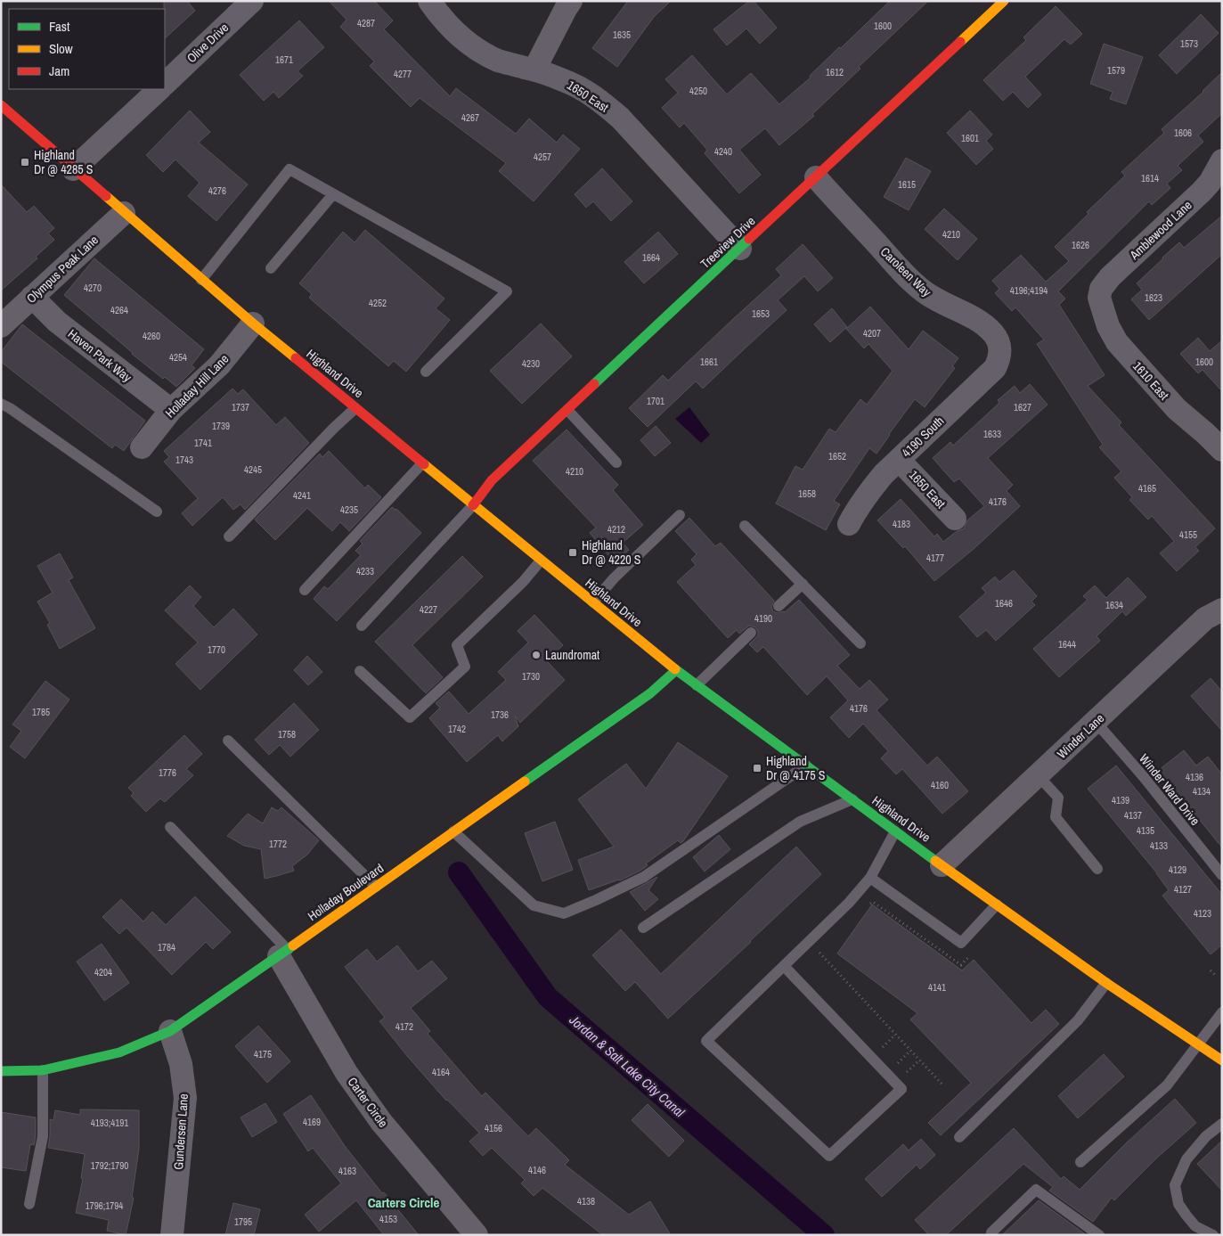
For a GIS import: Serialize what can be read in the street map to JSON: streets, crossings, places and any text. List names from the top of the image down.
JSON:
{
  "streets": {
    "main road": ["Treeview Drive", "Highland Drive", "Holladay Boulevard"],
    "street": [
      "Olive Drive",
      "1650 East",
      "Amblewood Lane",
      "Olympus Peak Lane",
      "Caroleen Way",
      "Haven Park Way",
      "1610 East",
      "Holladay Hill Lane",
      "4190 South",
      "Winder Lane",
      "Carter Circle",
      "Gundersen Lane"
    ],
    "lane": ["Winder Ward Drive"]
  },
  "crossings": [
    ["1650 East", "Treeview Drive"],
    ["1650 East", "4190 South"],
    ["Amblewood Lane", "1610 East"],
    ["Treeview Drive", "Caroleen Way"],
    ["Treeview Drive", "Highland Drive"],
    ["Olympus Peak Lane", "Haven Park Way"],
    ["Olympus Peak Lane", "Highland Drive"],
    ["Caroleen Way", "4190 South"],
    ["Haven Park Way", "Holladay Hill Lane"],
    ["Highland Drive", "Holladay Hill Lane"],
    ["Highland Drive", "Winder Lane"],
    ["Highland Drive", "Holladay Boulevard"],
    ["Winder Lane", "Winder Ward Drive"],
    ["Holladay Boulevard", "Carter Circle"],
    ["Holladay Boulevard", "Gundersen Lane"]
  ],
  "districts": ["Carters Circle"],
  "water": ["Jordan & Salt Lake City Canal"],
  "places": {
    "transit": ["Highland Dr @ 4285 S", "Highland Dr @ 4220 S", "Highland Dr @ 4175 S"],
    "other": ["Laundromat"]
  },
  "house_numbers": [
    "4287",
    "1600",
    "1635",
    "1573",
    "1671",
    "1579",
    "1612",
    "4277",
    "4250",
    "4267",
    "1606",
    "1601",
    "4240",
    "4257",
    "1614",
    "1615",
    "4276",
    "4210",
    "1626",
    "1664",
    "4270",
    "4196;4194",
    "1623",
    "4252",
    "4264",
    "1653",
    "4207",
    "4260",
    "4254",
    "1661",
    "1600",
    "4230",
    "1701",
    "1737",
    "1627",
    "1739",
    "1633",
    "1741",
    "1652",
    "1743",
    "4245",
    "4210",
    "4165",
    "1658",
    "4241",
    "4176",
    "4235",
    "4183",
    "4212",
    "4155",
    "4177",
    "4233",
    "1646",
    "1634",
    "4227",
    "4190",
    "1644",
    "1770",
    "1730",
    "4176",
    "1785",
    "1736",
    "1742",
    "1758",
    "1776",
    "4136",
    "4160",
    "4134",
    "4139",
    "4137",
    "4135",
    "1772",
    "4133",
    "4129",
    "4127",
    "4123",
    "1784",
    "4204",
    "4141",
    "4172",
    "4175",
    "4164",
    "4169",
    "4193;4191",
    "4156",
    "1792;1790",
    "4146",
    "4163",
    "4138",
    "1796;1794",
    "4153",
    "1795"
  ],
  "legend": ["Fast", "Slow", "Jam"]
}
